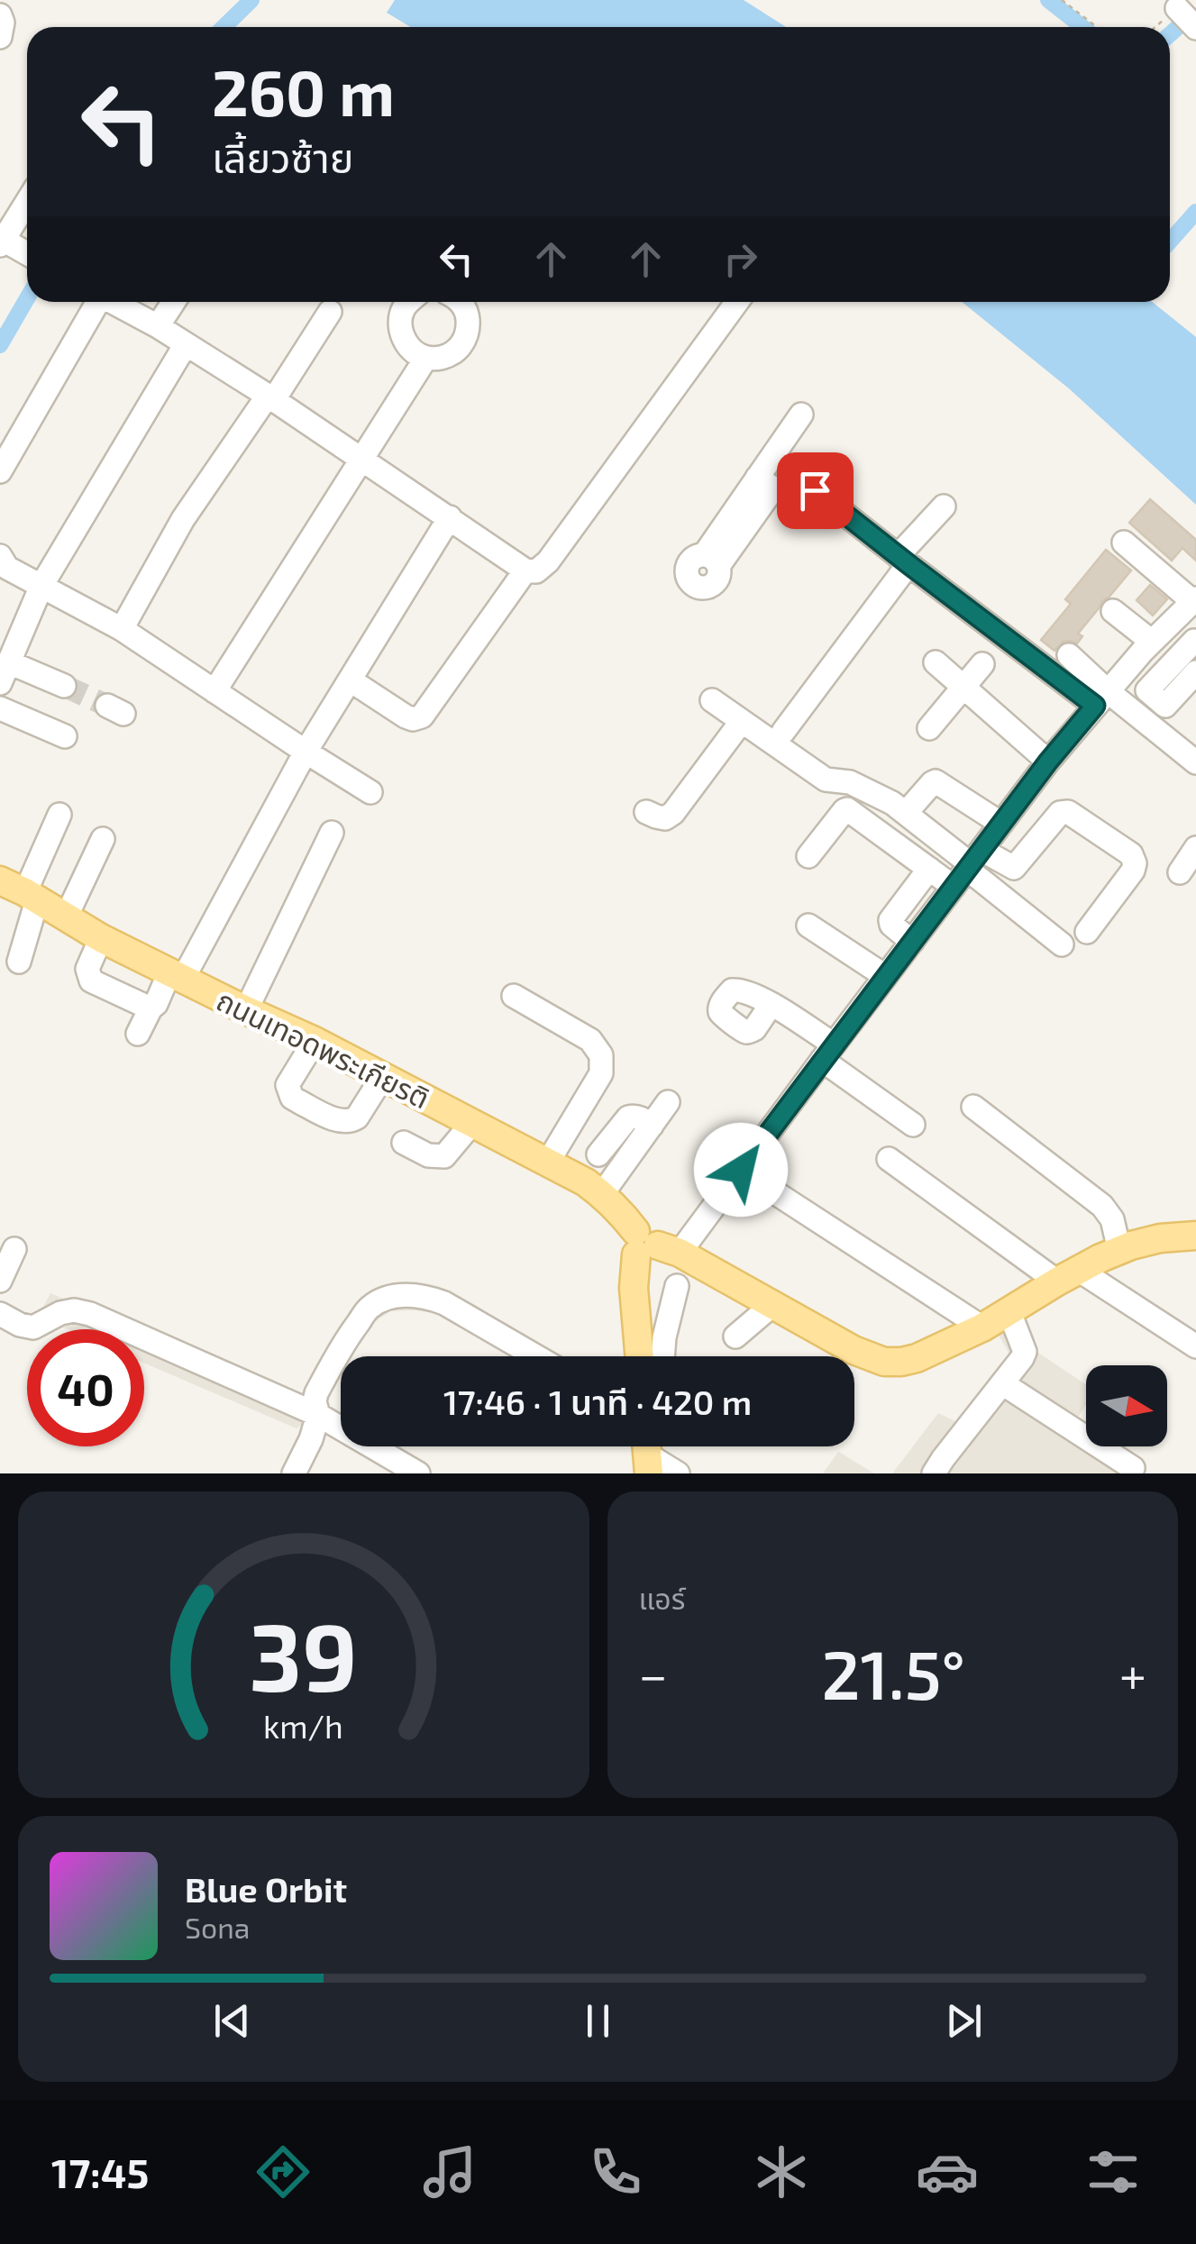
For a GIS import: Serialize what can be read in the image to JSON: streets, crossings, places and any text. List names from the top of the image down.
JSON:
{
  "streets": {
    "main road": ["ถนนเทอดพระเกียรติ"]
  },
  "north": "right",
  "page": {
    "turn": ["260 m", "เลี้ยวซ้าย"],
    "limit": "40",
    "trip": "17:46 · 1 นาที · 420 m",
    "tile": "แอร์",
    "heat": ["−", "21.5°", "+"],
    "song": ["Blue Orbit", "Sona"],
    "tabs": "17:45",
    "gauge": ["39", "km/h"]
  }
}
